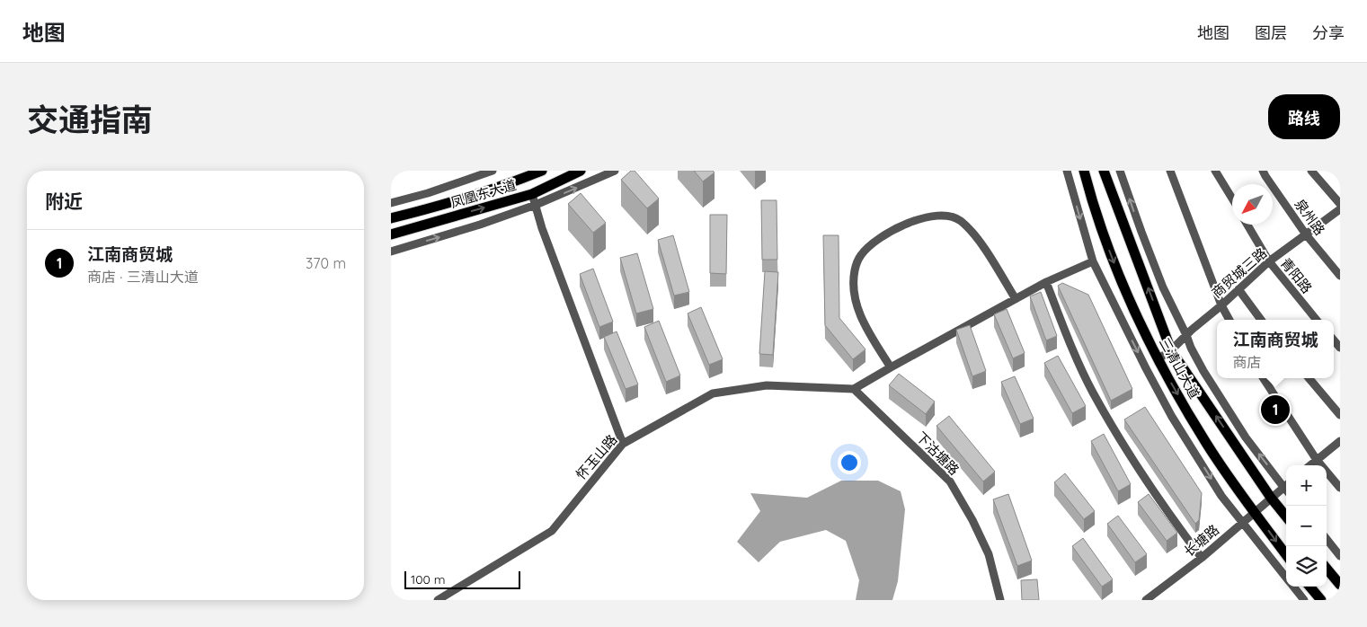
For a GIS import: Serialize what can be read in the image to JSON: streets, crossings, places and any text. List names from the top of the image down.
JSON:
{
  "streets": {
    "main road": ["凤凰东大道", "三清山大道"],
    "street": [
      "泉州路",
      "商贸城三路",
      "青阳路",
      "下沽塘路",
      "怀玉山路",
      "长塘路"
    ]
  },
  "crossings": [
    ["泉州路", "商贸城三路"],
    ["商贸城三路", "青阳路"],
    ["商贸城三路", "三清山大道"],
    ["三清山大道", "长塘路"],
    ["下沽塘路", "怀玉山路"]
  ],
  "scale_bar": "100 m",
  "north": "bottom left",
  "page": {
    "header": "地图",
    "nav": ["地图", "图层", "分享"],
    "title": "交通指南",
    "buttons": "路线",
    "heading": "附近",
    "list": [
      {
        "mark": "1",
        "name": "江南商贸城",
        "note": "商店 · 三清山大道",
        "value": "370 m"
      }
    ],
    "popup": ["江南商贸城", "商店"],
    "pins": "1",
    "map_buttons": ["+", "−"],
    "scale": "100 m"
  }
}
